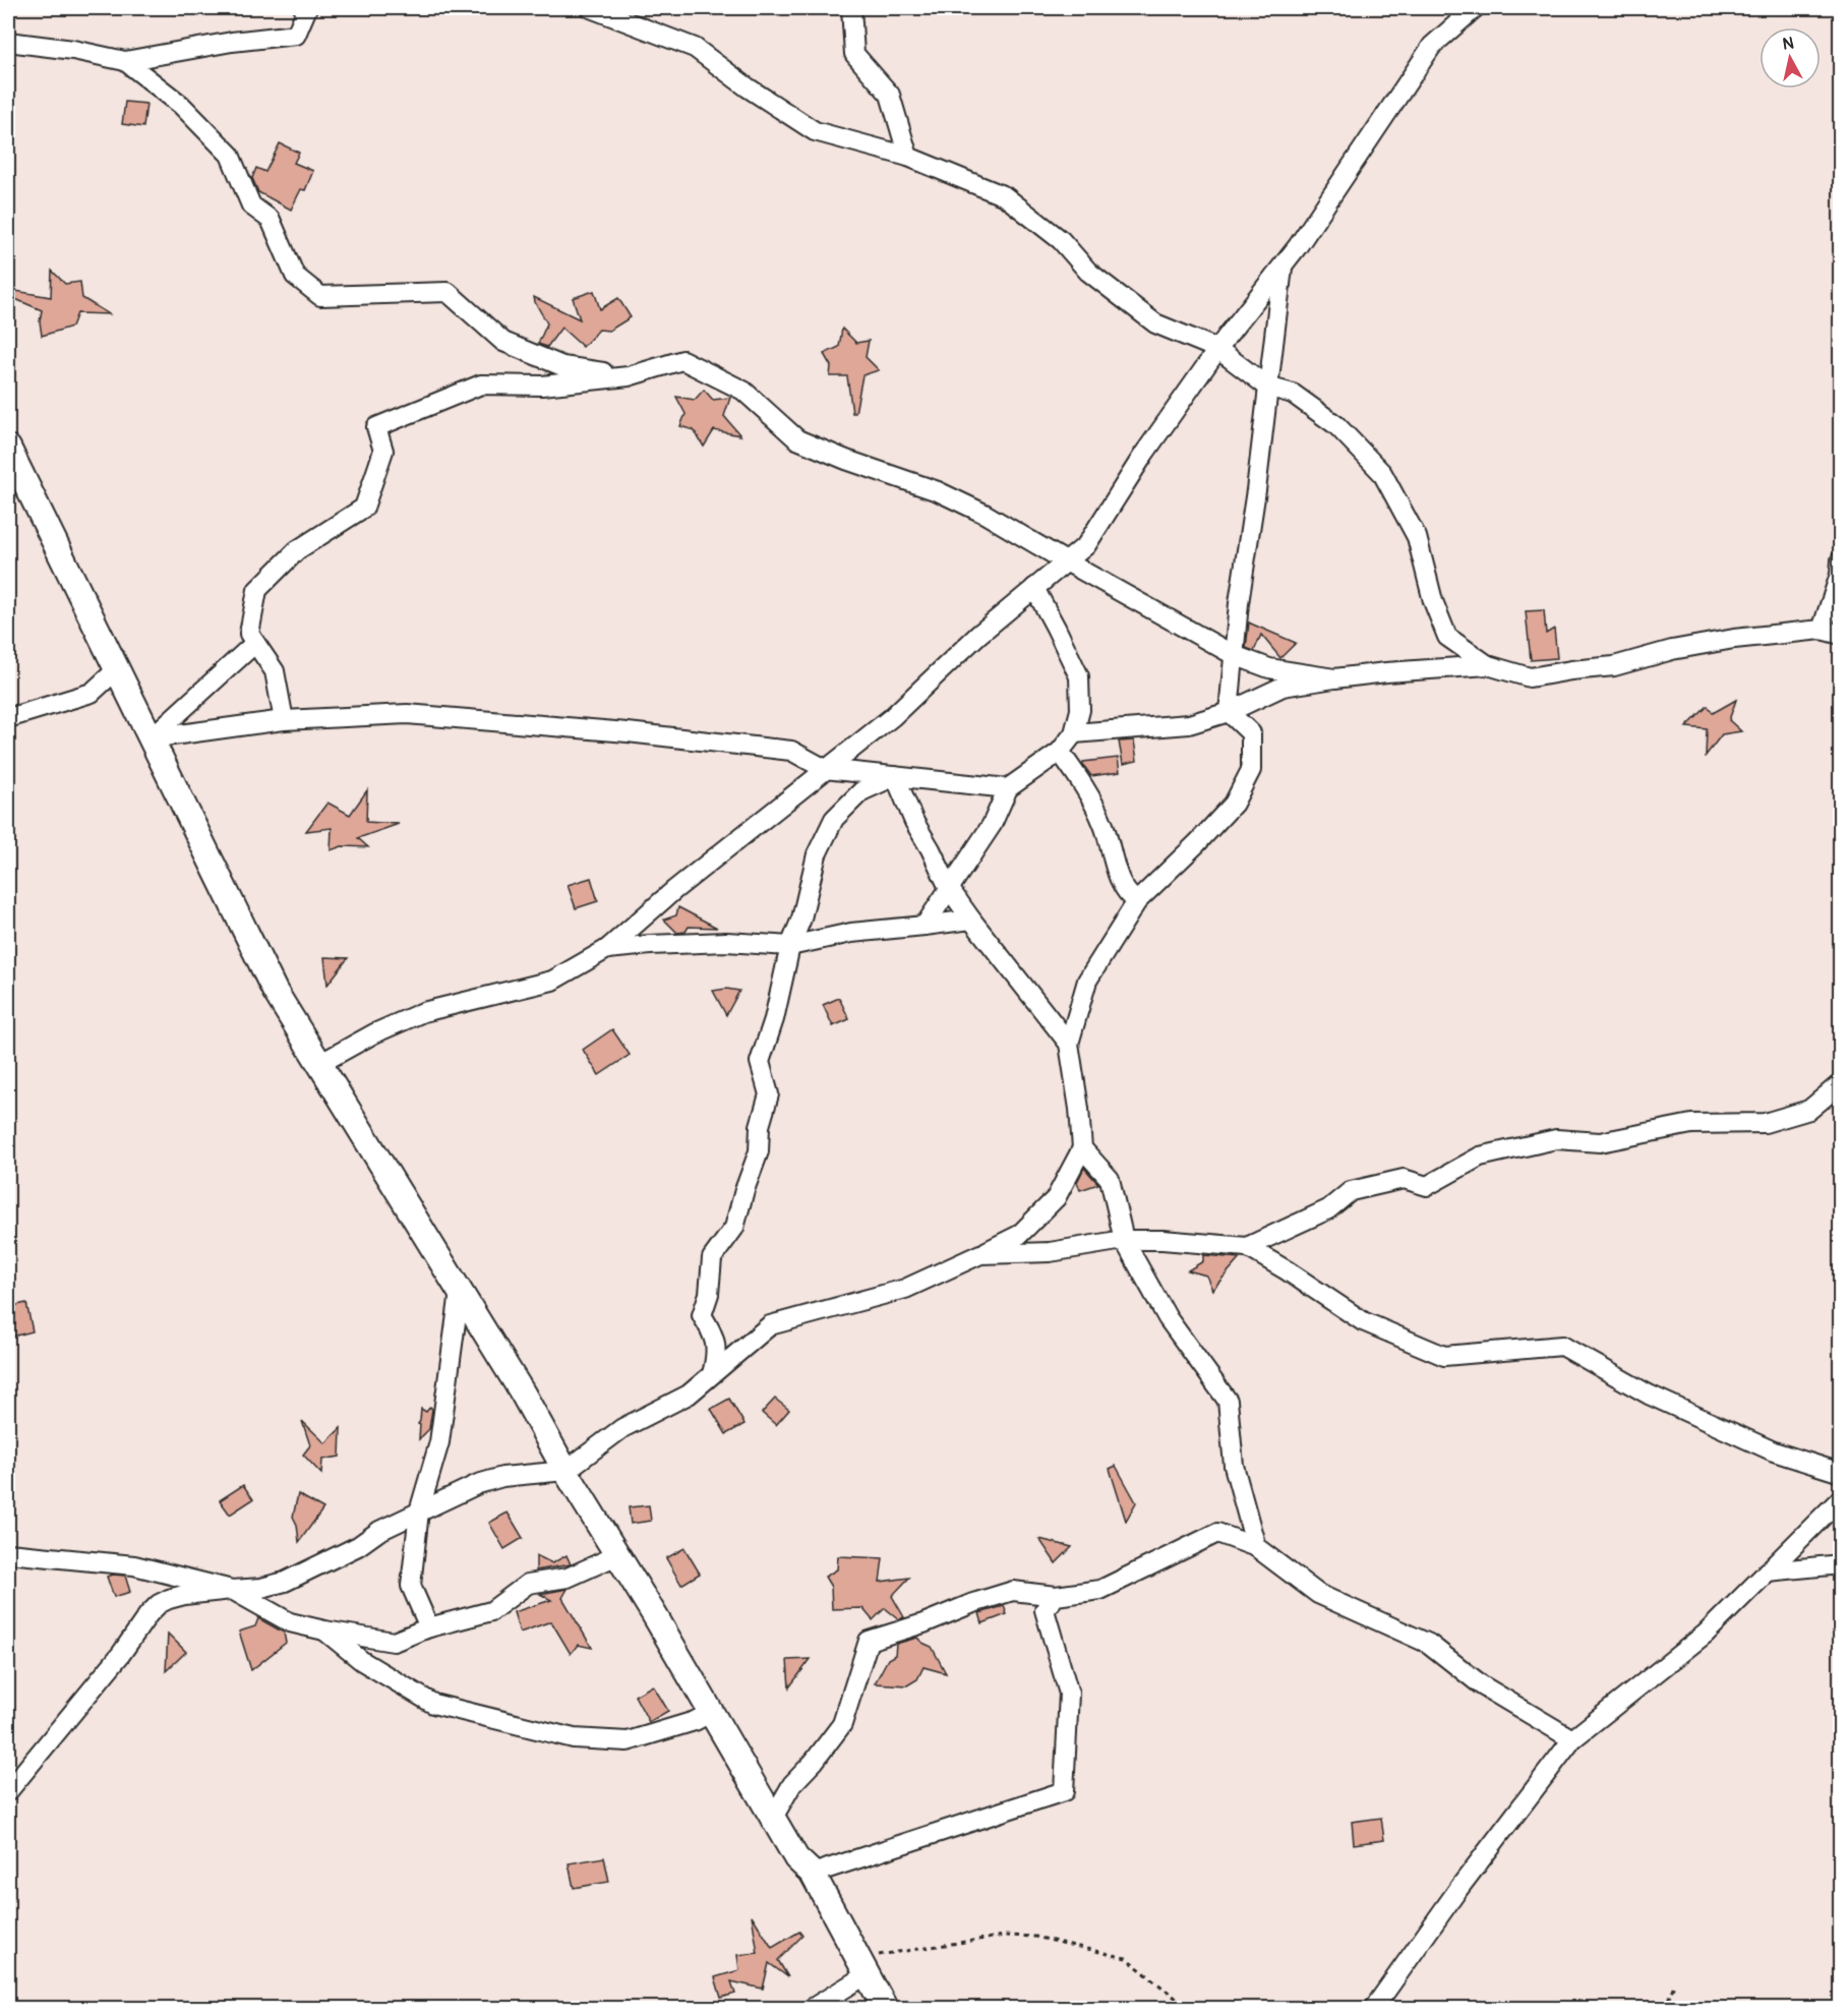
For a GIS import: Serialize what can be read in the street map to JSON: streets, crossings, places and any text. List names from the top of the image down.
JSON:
{
  "north": "top"
}
